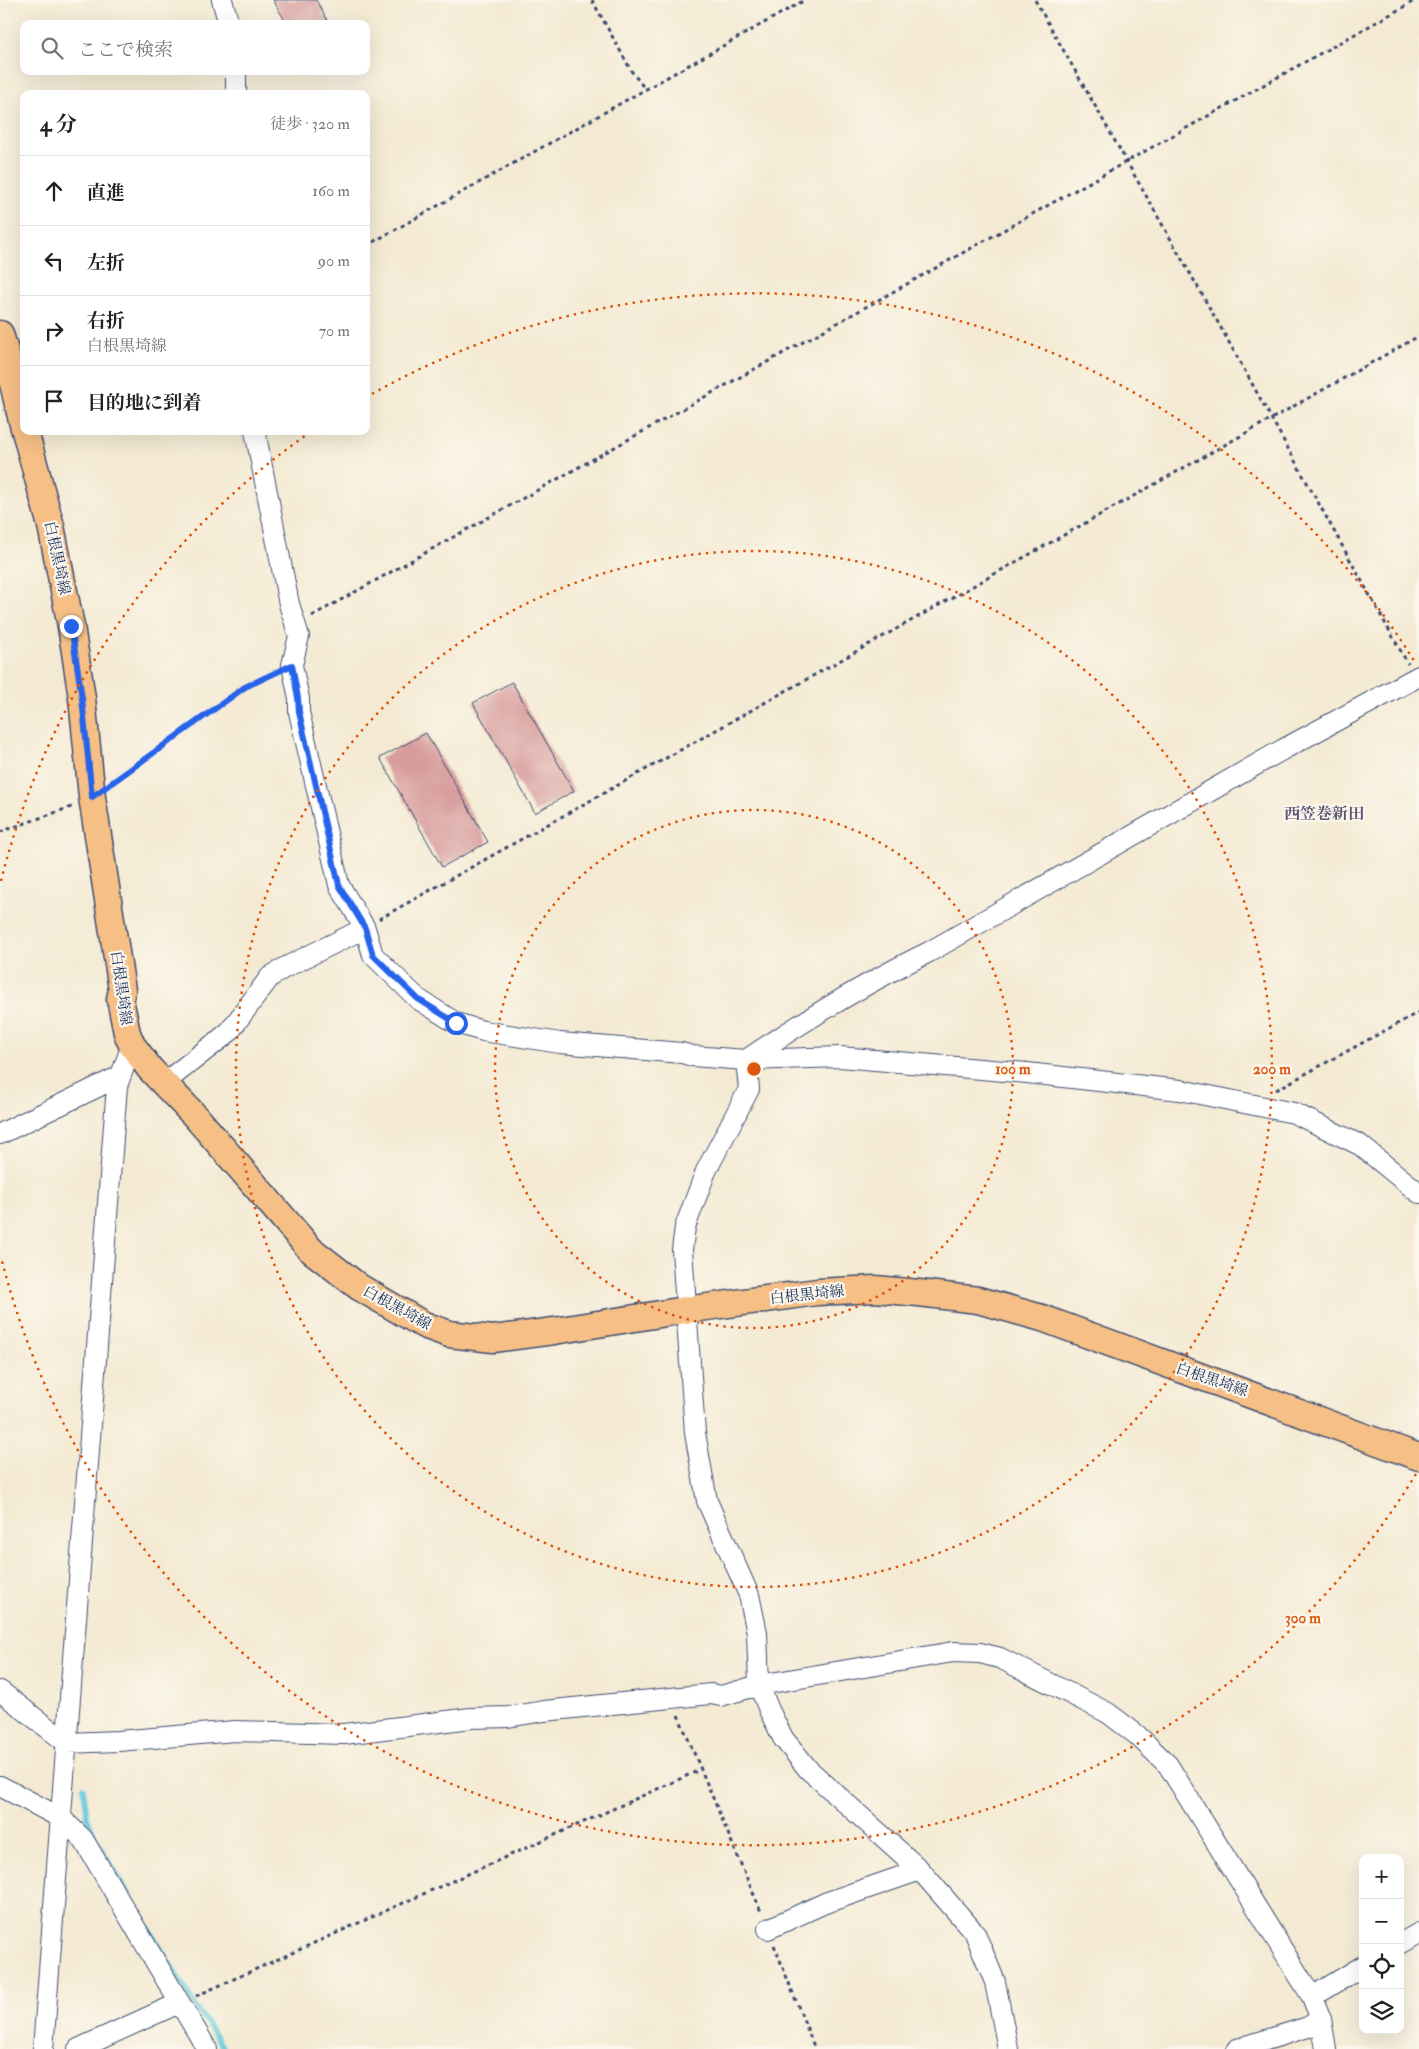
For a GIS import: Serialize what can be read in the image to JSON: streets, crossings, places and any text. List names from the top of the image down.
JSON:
{
  "streets": {
    "main road": ["白根黒埼線"]
  },
  "districts": ["西笠巻新田"],
  "page": {
    "search": "ここで検索",
    "heading": ["4 分", "徒歩 · 320 m"],
    "list": [
      ["直進", "160 m"],
      ["左折", "90 m"],
      ["右折", "白根黒埼線", "70 m"],
      "目的地に到着"
    ],
    "map_buttons": ["+", "−"]
  },
  "rings": ["100 m", "200 m", "300 m"]
}
